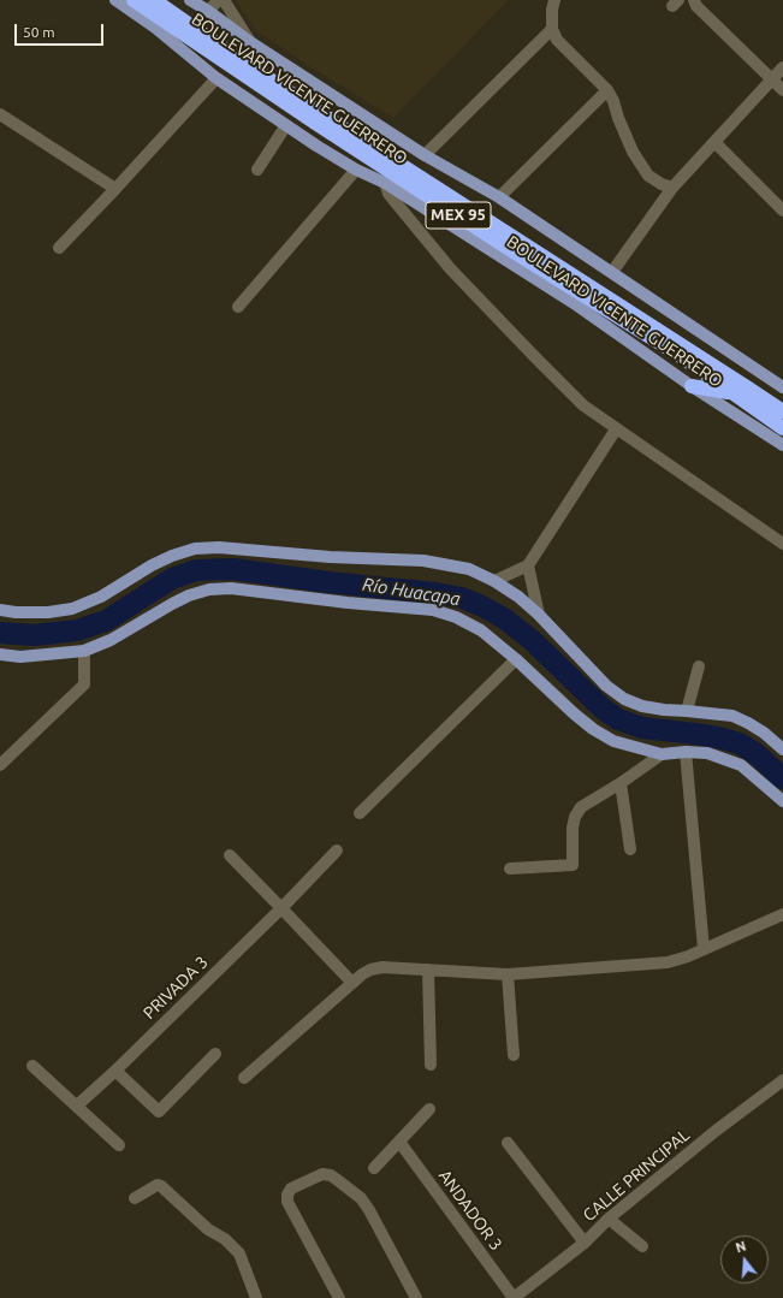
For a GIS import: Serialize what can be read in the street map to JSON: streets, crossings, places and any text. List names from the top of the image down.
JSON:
{
  "streets": {
    "highway": ["BOULEVARD VICENTE GUERRERO", "MEX 95"],
    "street": ["PRIVADA 3", "CALLE PRINCIPAL", "ANDADOR 3"]
  },
  "crossings": [
    ["CALLE PRINCIPAL", "ANDADOR 3"]
  ],
  "water": ["Río Huacapa"],
  "scale_bar": "50 m",
  "north": "top"
}
